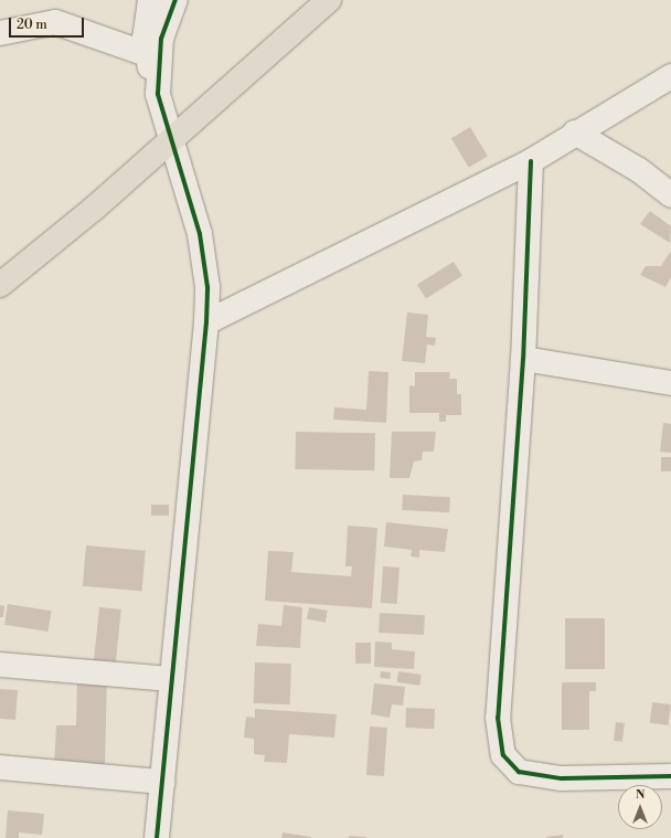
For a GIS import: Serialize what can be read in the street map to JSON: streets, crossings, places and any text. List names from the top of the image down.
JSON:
{
  "scale_bar": "20 m",
  "north": "top"
}
